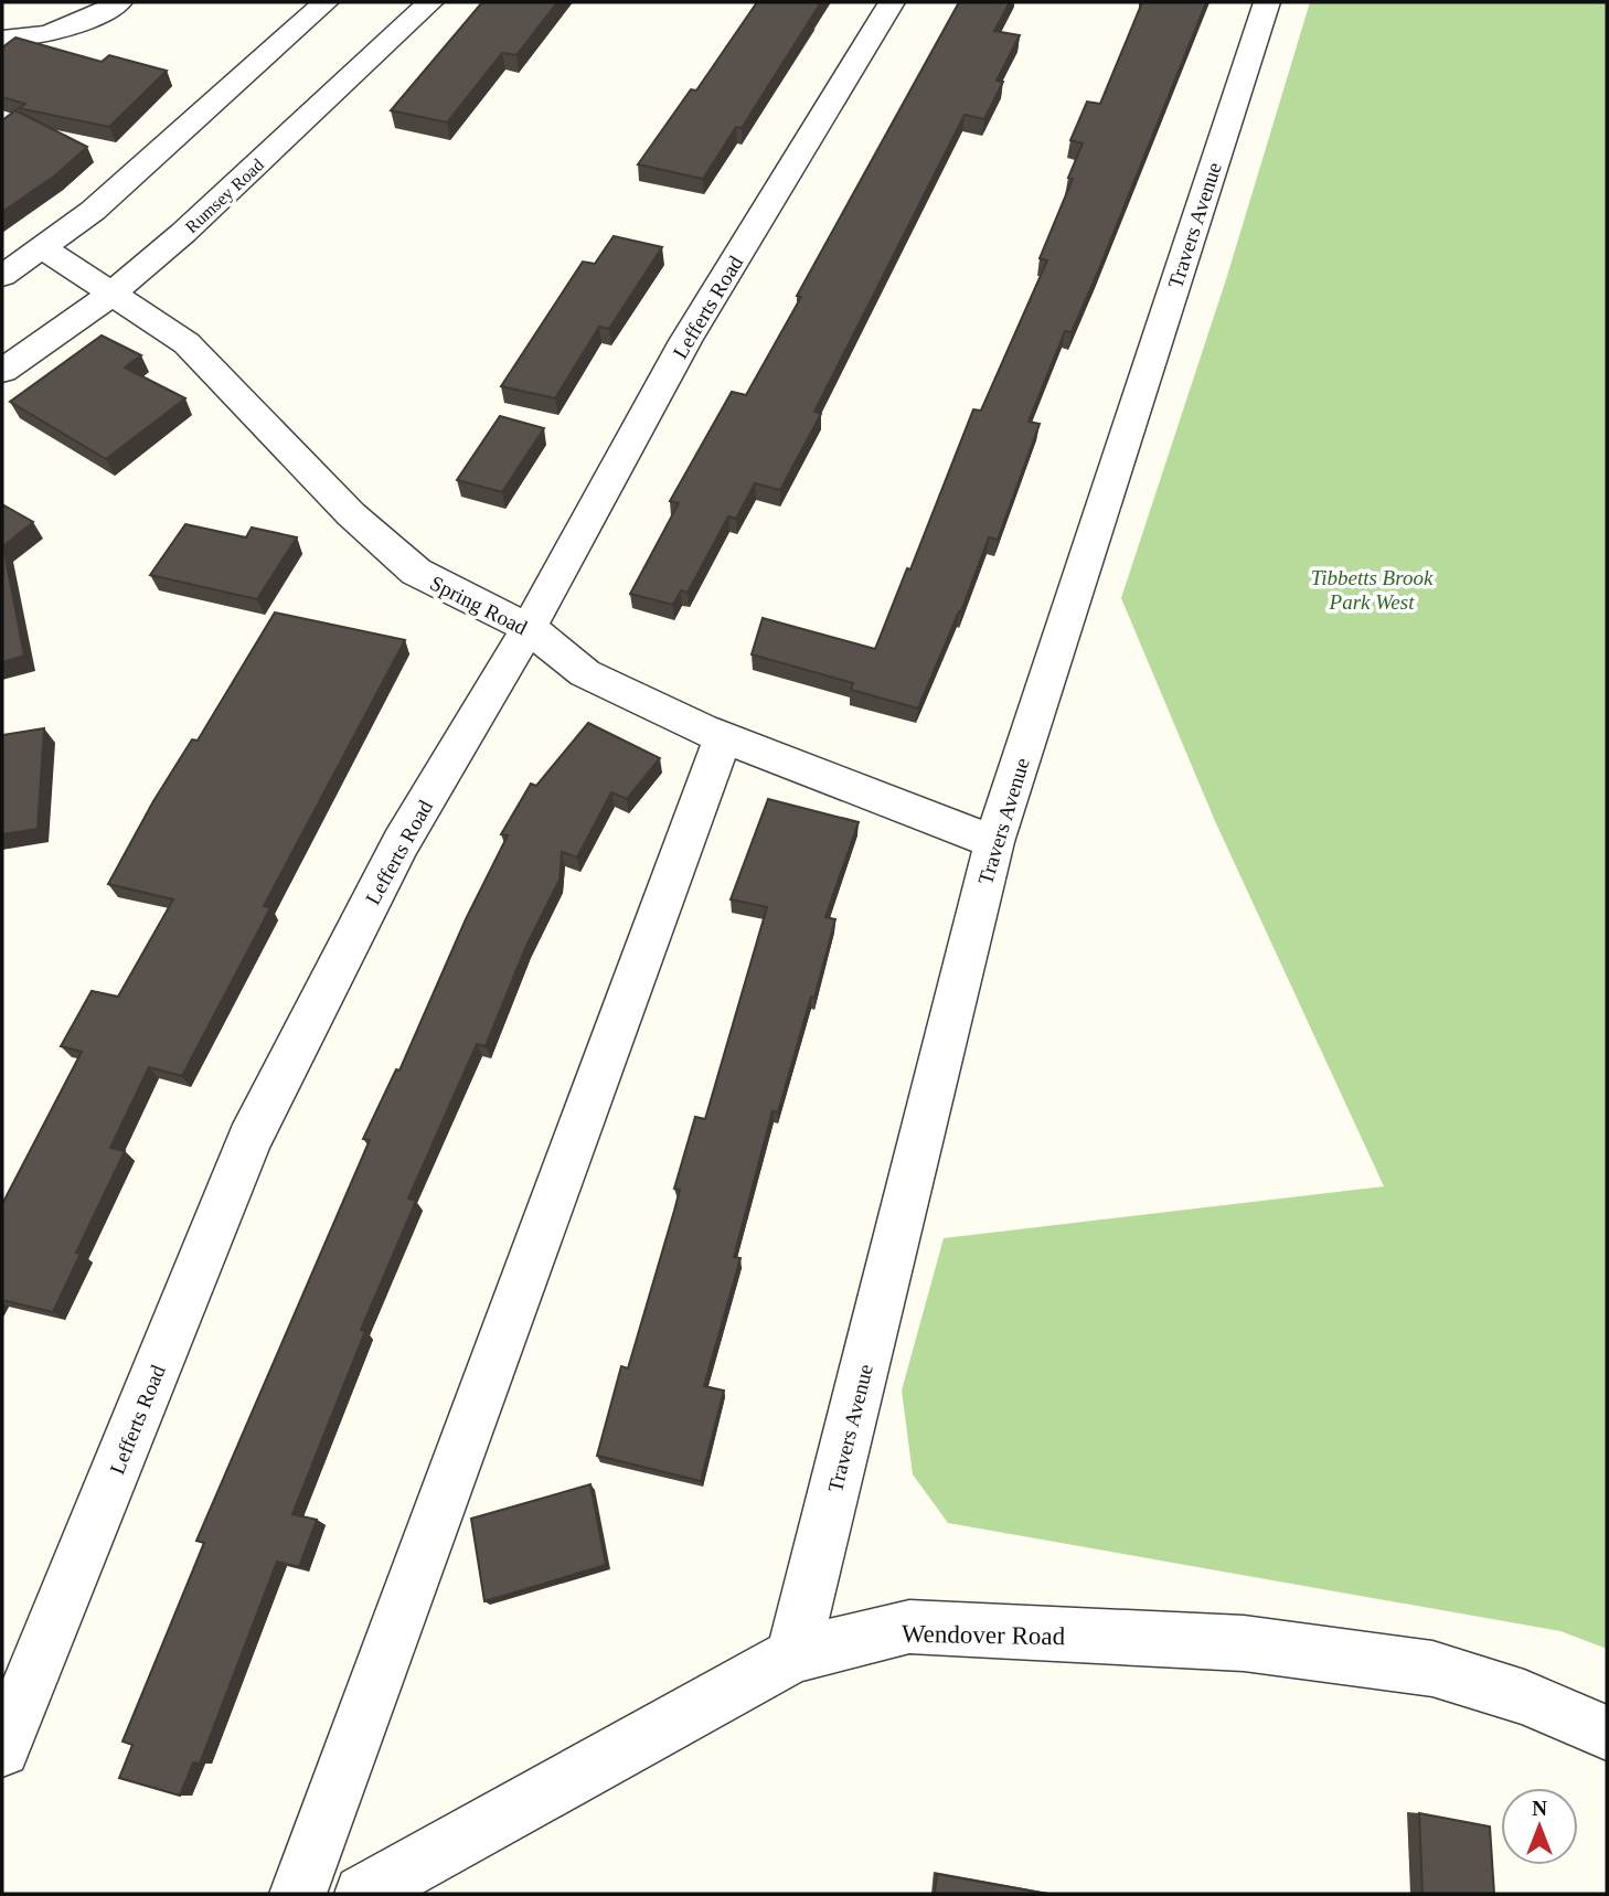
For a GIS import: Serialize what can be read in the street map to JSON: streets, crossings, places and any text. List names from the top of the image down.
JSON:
{
  "streets": {
    "street": [
      "Rumsey Road",
      "Travers Avenue",
      "Lefferts Road",
      "Spring Road",
      "Wendover Road"
    ]
  },
  "crossings": [
    ["Rumsey Road", "Spring Road"],
    ["Travers Avenue", "Spring Road"],
    ["Travers Avenue", "Wendover Road"],
    ["Lefferts Road", "Spring Road"]
  ],
  "parks": ["Tibbetts Brook Park West"],
  "north": "top"
}
